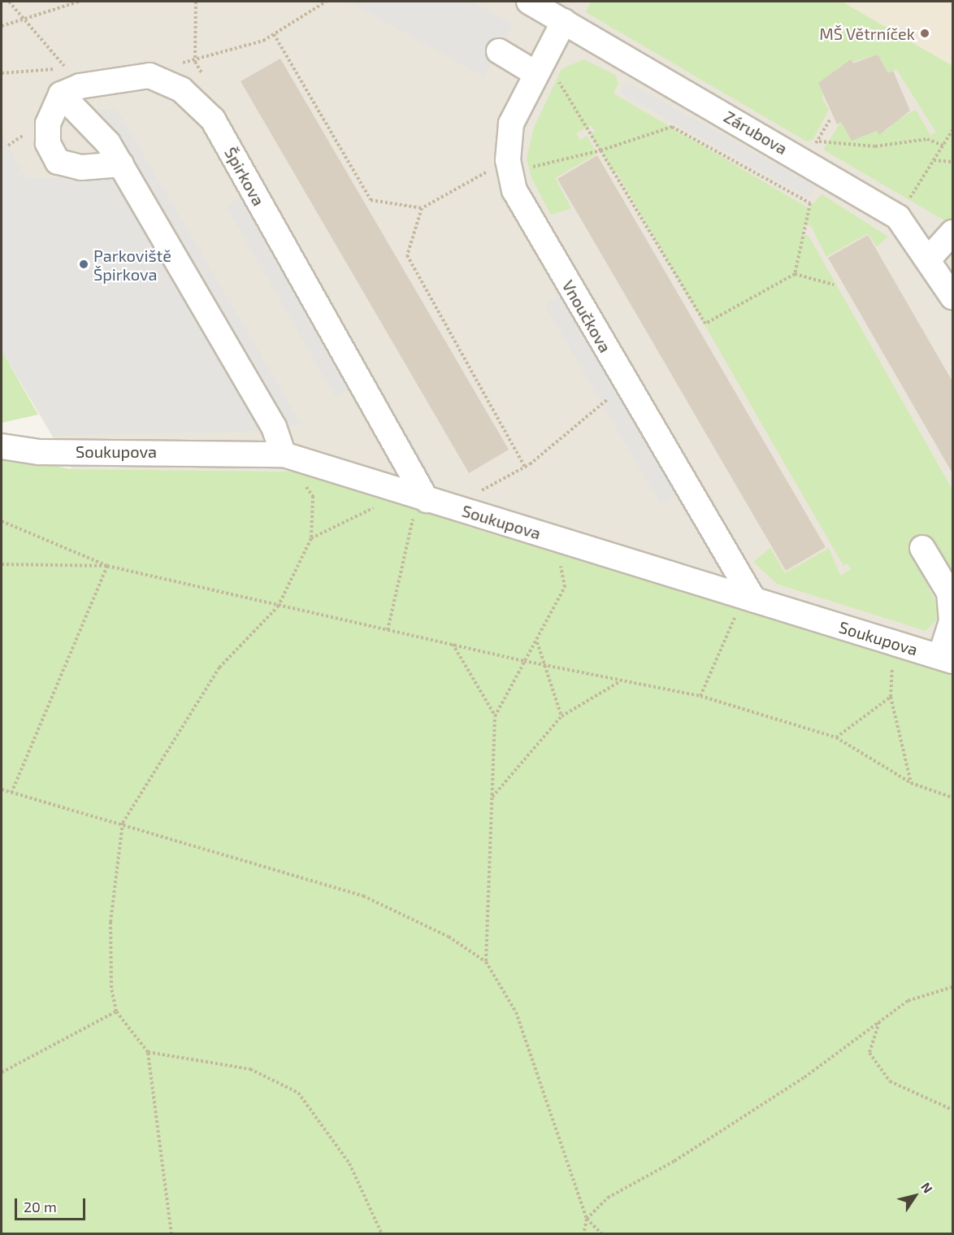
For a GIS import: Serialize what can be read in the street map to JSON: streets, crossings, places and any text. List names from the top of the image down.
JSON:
{
  "streets": {
    "street": [
      "Zárubova",
      "Špirkova",
      "Vnoučkova",
      "Soukupova"
    ]
  },
  "crossings": [
    ["Zárubova", "Vnoučkova"],
    ["Špirkova", "Soukupova"],
    ["Vnoučkova", "Soukupova"]
  ],
  "places": ["MŠ Větrníček", "Parkoviště Špirkova"],
  "scale_bar": "20 m",
  "north": "top right"
}
